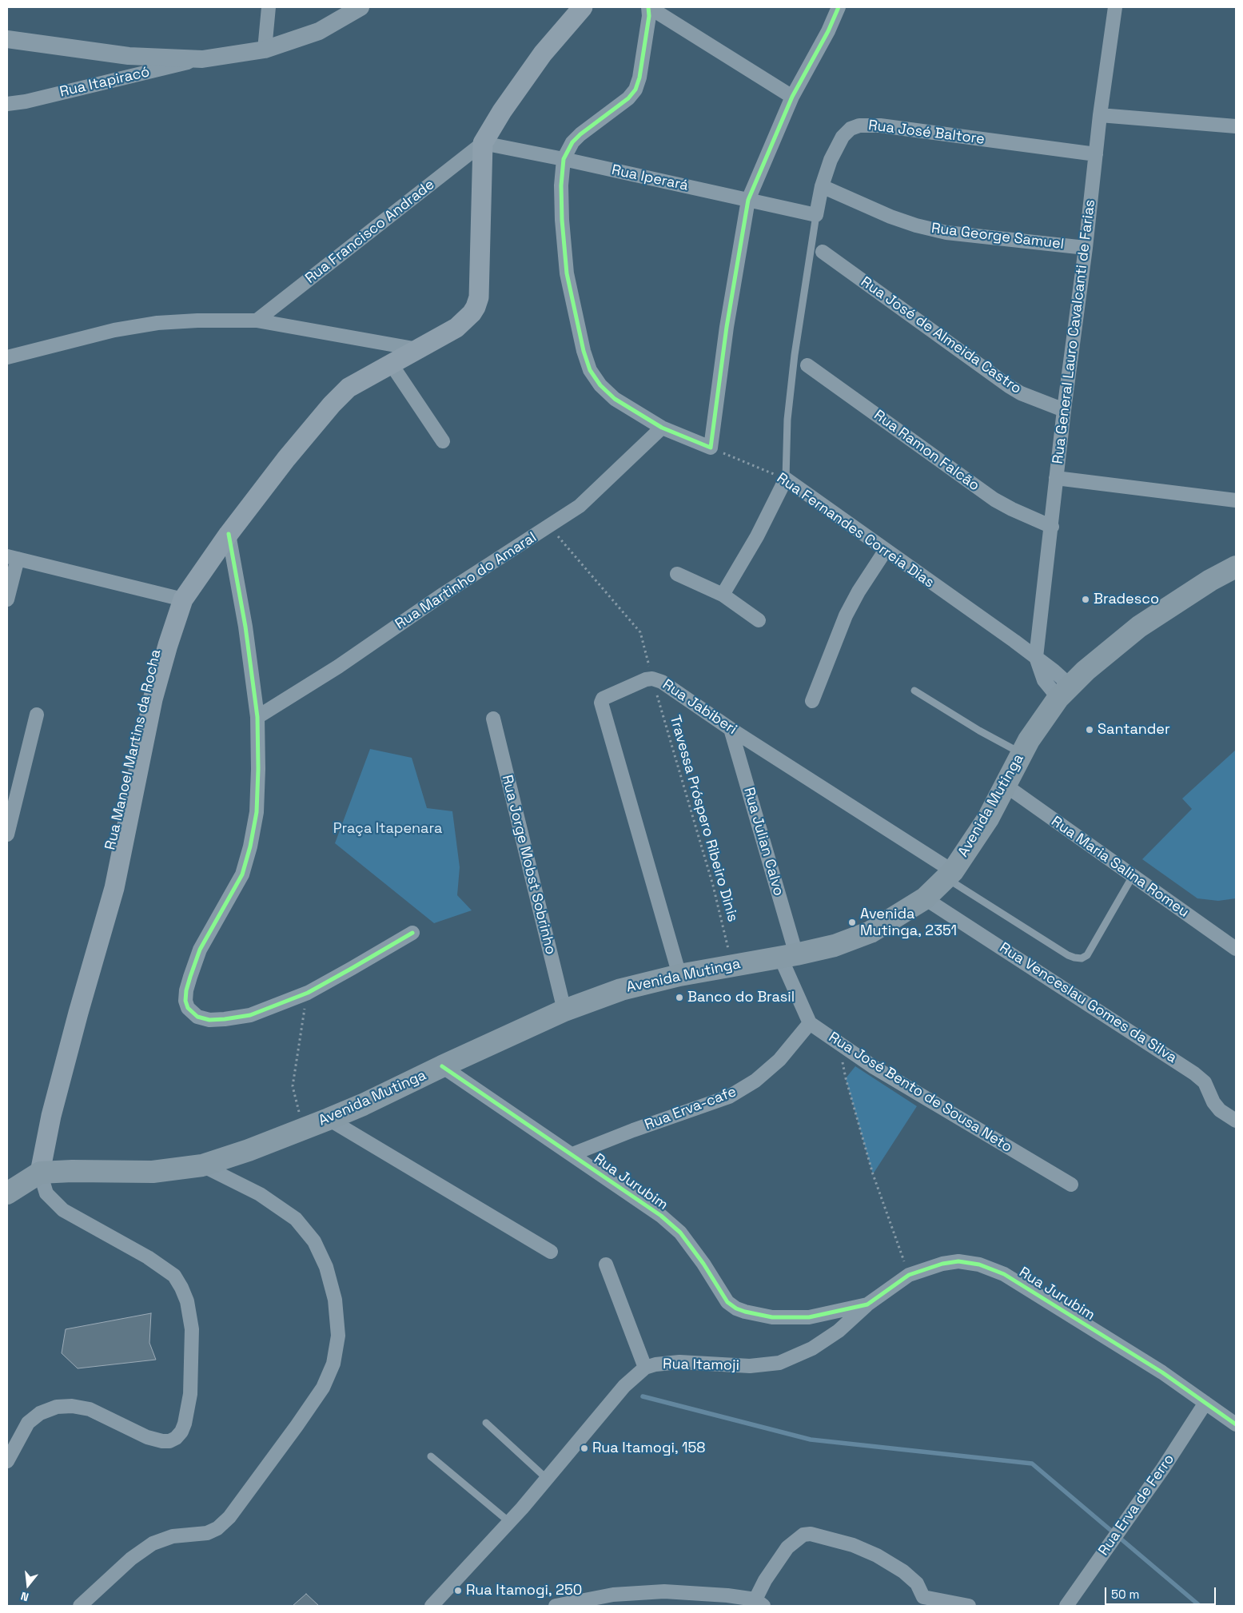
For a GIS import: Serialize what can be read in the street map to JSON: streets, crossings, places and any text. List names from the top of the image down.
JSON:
{
  "streets": {
    "main road": ["Rua Manoel Martins da Rocha", "Avenida Mutinga"],
    "street": [
      "Rua Itapiracó",
      "Rua José Baltore",
      "Rua Iperará",
      "Rua Francisco Andrade",
      "Rua George Samuel",
      "Rua General Lauro Cavalcanti de Farias",
      "Rua José de Almeida Castro",
      "Rua Ramon Falcão",
      "Rua Fernandes Correia Dias",
      "Rua Martinho do Amaral",
      "Rua Jabiberi",
      "Rua Julian Calvo",
      "Rua Jorge Mobst Sobrinho",
      "Rua Maria Salina Romeu",
      "Rua Venceslau Gomes da Silva",
      "Rua José Bento de Sousa Neto",
      "Rua Erva-cafe",
      "Rua Jurubim",
      "Rua Itamoji",
      "Rua Erva de Ferro"
    ],
    "path": ["Travessa Próspero Ribeiro Dinis"]
  },
  "crossings": [
    ["Rua José Baltore", "Rua Iperará"],
    ["Rua José Baltore", "Rua George Samuel"],
    ["Rua José Baltore", "Rua General Lauro Cavalcanti de Farias"],
    ["Rua Iperará", "Rua Francisco Andrade"],
    ["Rua Iperará", "Rua Manoel Martins da Rocha"],
    ["Rua Francisco Andrade", "Rua Manoel Martins da Rocha"],
    ["Rua George Samuel", "Rua General Lauro Cavalcanti de Farias"],
    ["Rua General Lauro Cavalcanti de Farias", "Rua José de Almeida Castro"],
    ["Rua General Lauro Cavalcanti de Farias", "Rua Ramon Falcão"],
    ["Rua General Lauro Cavalcanti de Farias", "Rua Fernandes Correia Dias"],
    ["Rua Martinho do Amaral", "Travessa Próspero Ribeiro Dinis"],
    ["Rua Jabiberi", "Avenida Mutinga"],
    ["Rua Jabiberi", "Travessa Próspero Ribeiro Dinis"],
    ["Rua Jabiberi", "Rua Julian Calvo"],
    ["Rua Manoel Martins da Rocha", "Avenida Mutinga"],
    ["Avenida Mutinga", "Rua Julian Calvo"],
    ["Avenida Mutinga", "Rua Jorge Mobst Sobrinho"],
    ["Avenida Mutinga", "Rua Maria Salina Romeu"],
    ["Avenida Mutinga", "Rua Venceslau Gomes da Silva"],
    ["Avenida Mutinga", "Rua Jurubim"],
    ["Rua José Bento de Sousa Neto", "Rua Erva-cafe"],
    ["Rua Erva-cafe", "Rua Jurubim"],
    ["Rua Jurubim", "Rua Itamoji"],
    ["Rua Jurubim", "Rua Erva de Ferro"]
  ],
  "parks": ["Praça Itapenara"],
  "places": [
    "Bradesco",
    "Santander",
    "Avenida Mutinga, 2351",
    "Banco do Brasil",
    "Rua Itamogi, 158",
    "Rua Itamogi, 250"
  ],
  "scale_bar": "50 m",
  "north": "bottom"
}
